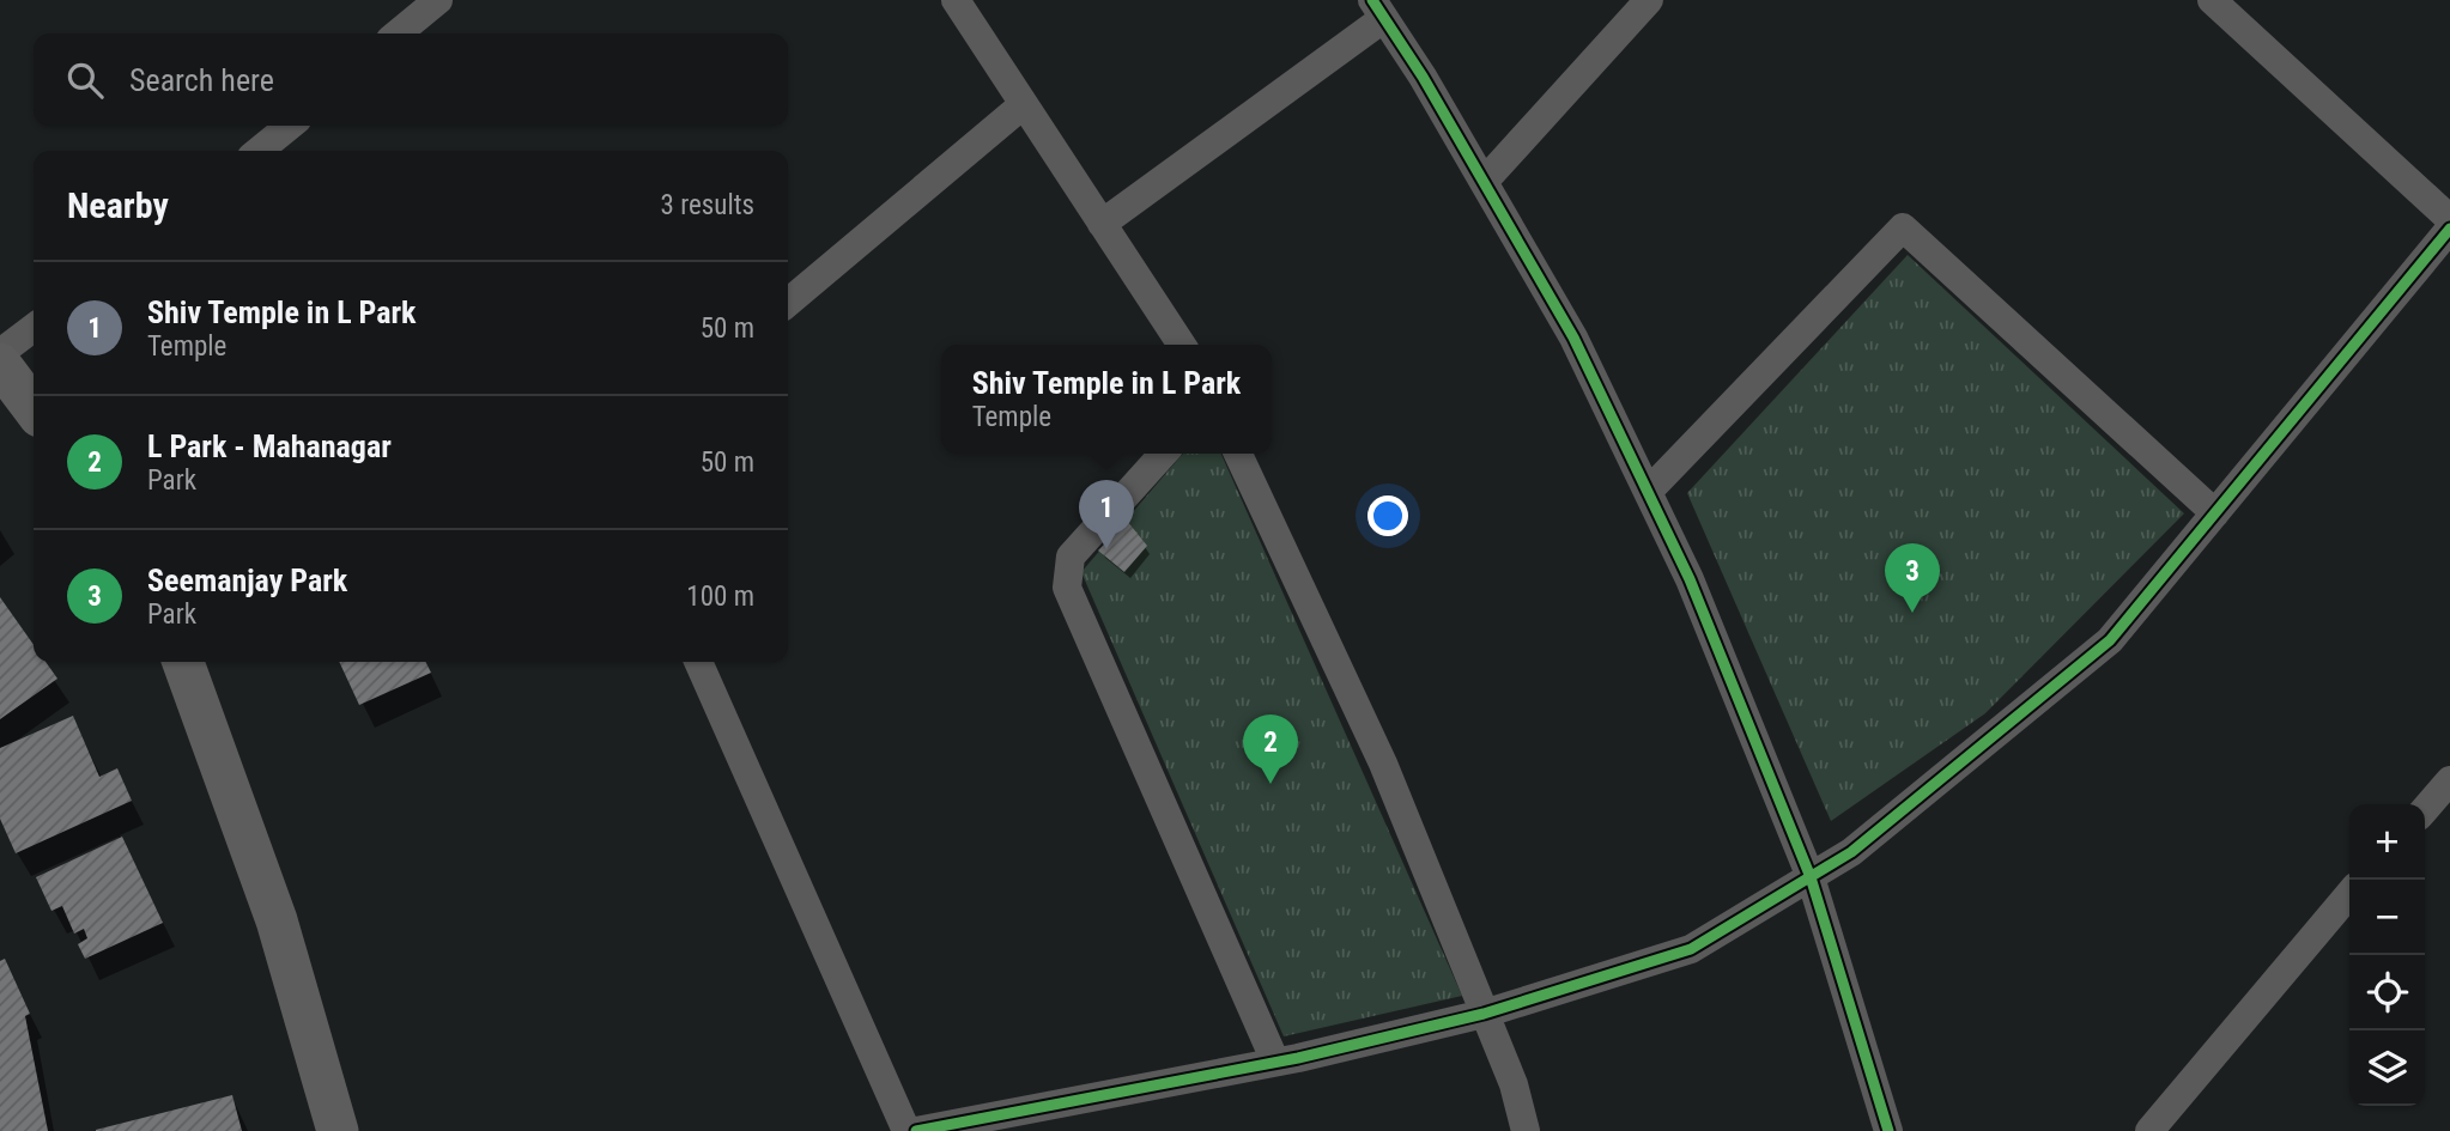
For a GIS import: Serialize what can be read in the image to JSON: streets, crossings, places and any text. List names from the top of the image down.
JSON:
{
  "page": {
    "search": "Search here",
    "heading": ["Nearby", "3 results"],
    "list": [
      {
        "mark": "1",
        "name": "Shiv Temple in L Park",
        "note": "Temple",
        "value": "50 m"
      },
      {
        "mark": "2",
        "name": "L Park - Mahanagar",
        "note": "Park",
        "value": "50 m"
      },
      {
        "mark": "3",
        "name": "Seemanjay Park",
        "note": "Park",
        "value": "100 m"
      }
    ],
    "popup": ["Shiv Temple in L Park", "Temple"],
    "pins": ["1", "3", "2"],
    "map_buttons": ["+", "−"]
  }
}
